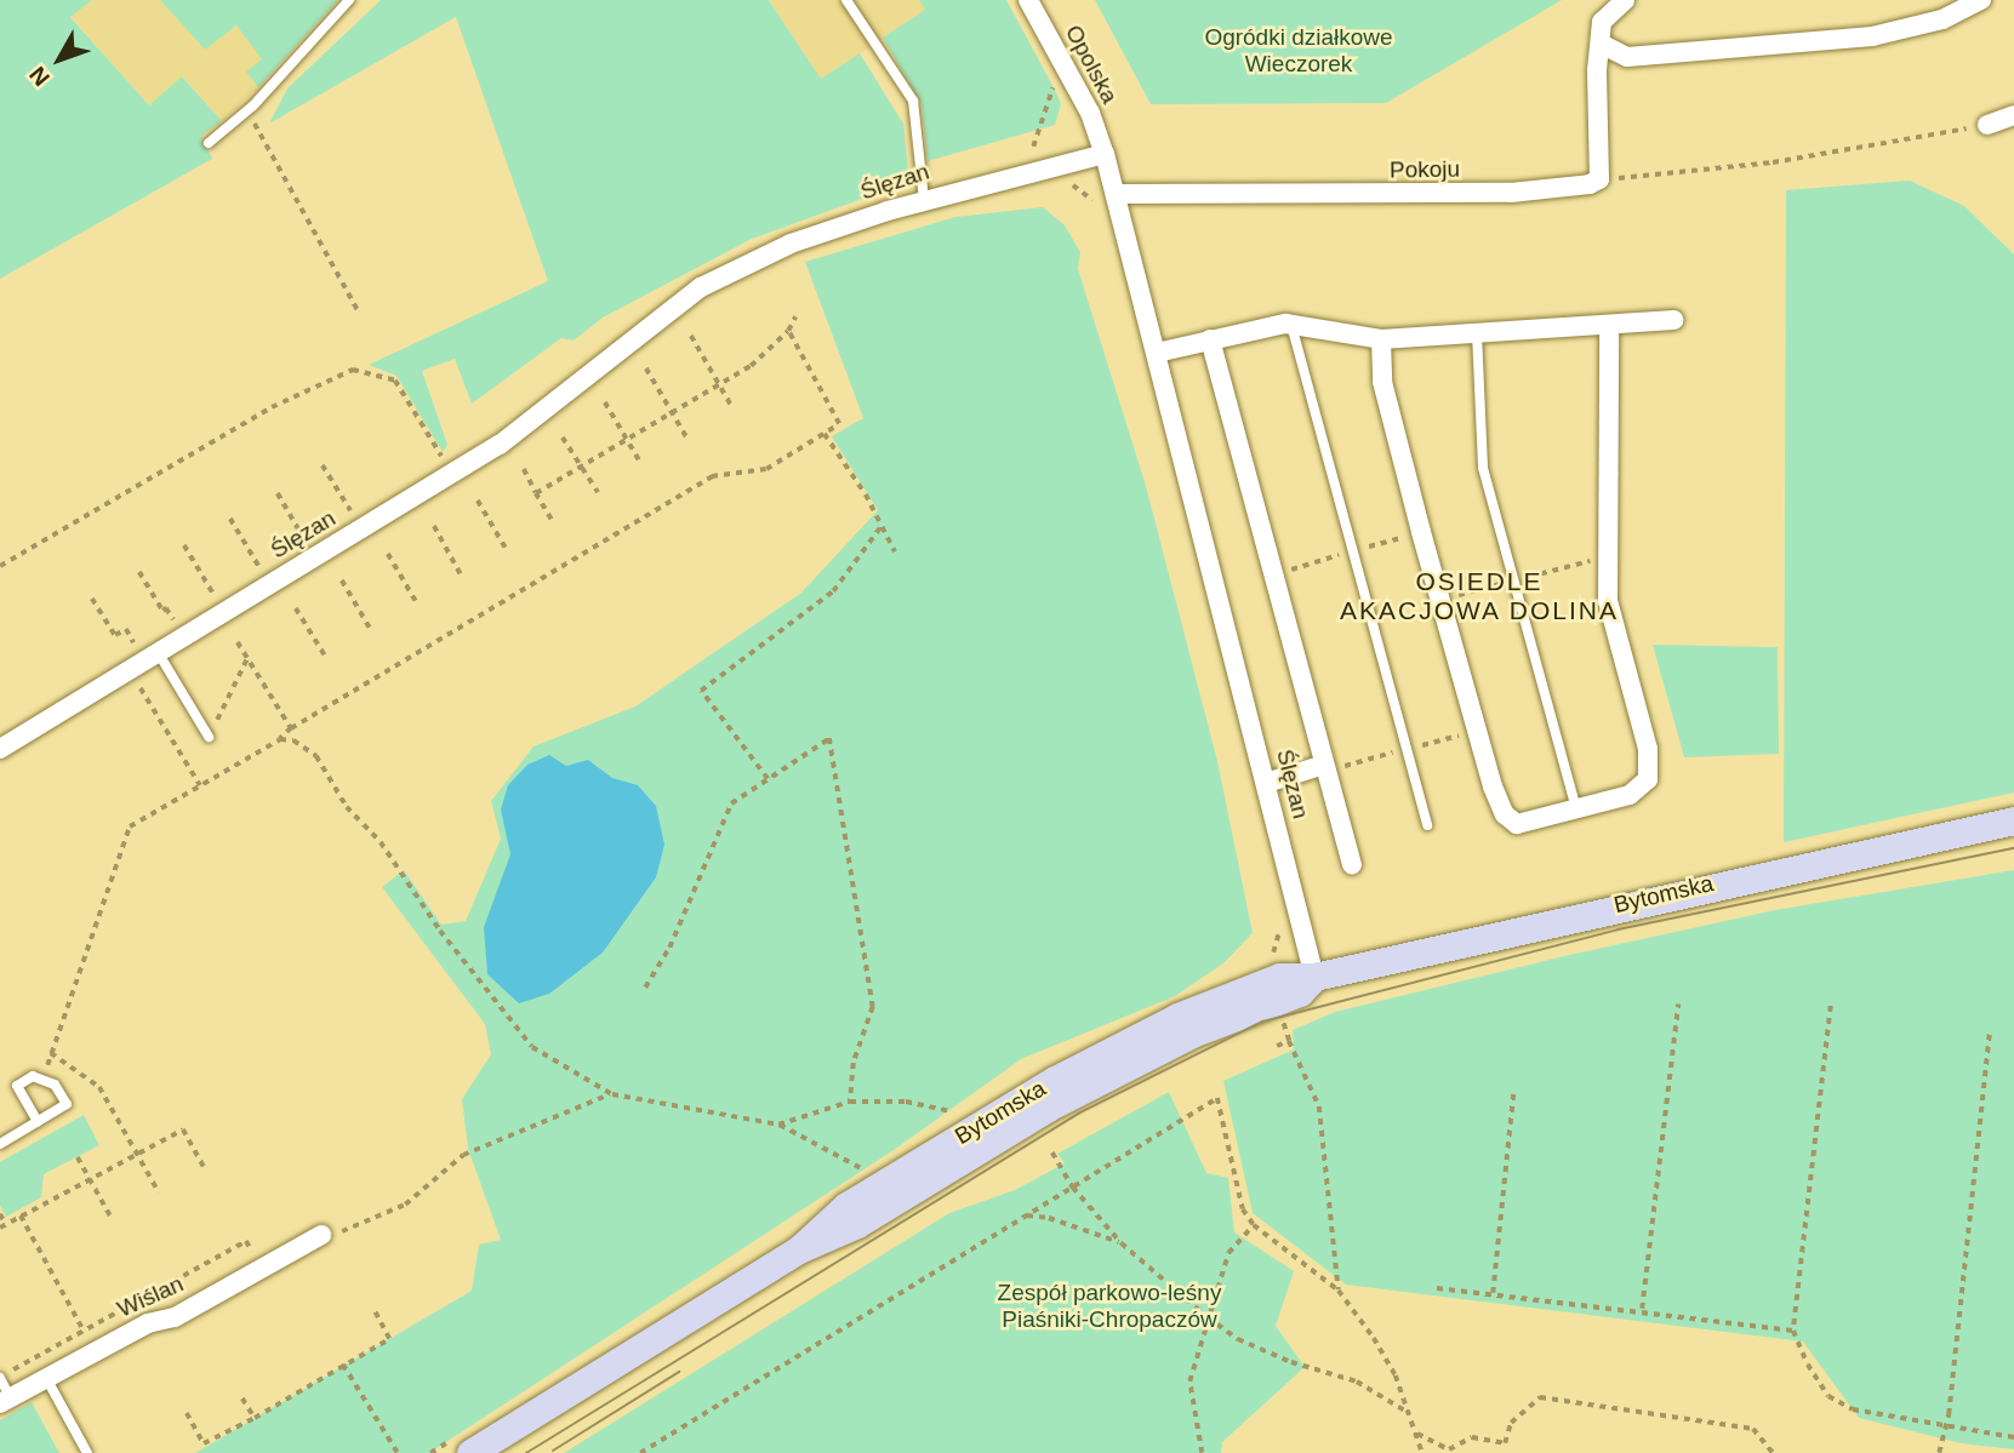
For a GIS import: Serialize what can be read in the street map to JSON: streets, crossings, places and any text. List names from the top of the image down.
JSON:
{
  "streets": {
    "main road": ["Bytomska"],
    "street": [
      "Opolska",
      "Pokoju",
      "Ślęzan",
      "Wiślan"
    ]
  },
  "crossings": [
    ["Opolska", "Ślęzan"],
    ["Pokoju", "Ślęzan"],
    ["Ślęzan", "Bytomska"]
  ],
  "districts": ["OSIEDLE AKACJOWA DOLINA"],
  "parks": ["Ogródki działkowe Wieczorek", "Zespół parkowo-leśny Piaśniki-Chropaczów"],
  "north": "bottom left"
}
